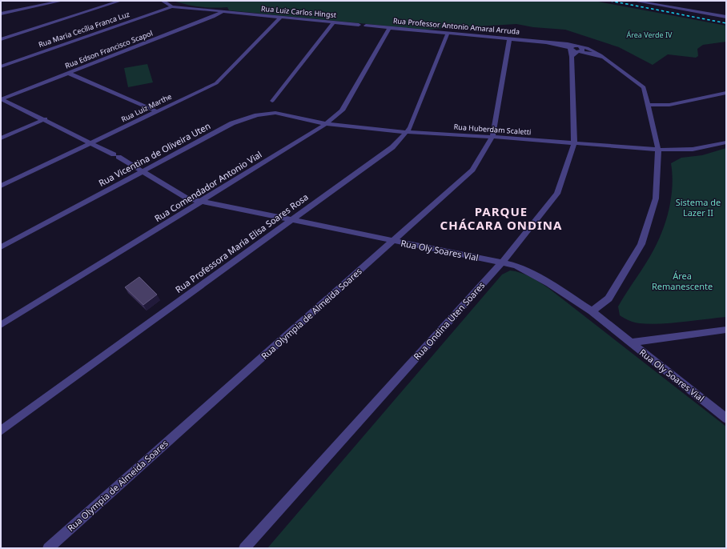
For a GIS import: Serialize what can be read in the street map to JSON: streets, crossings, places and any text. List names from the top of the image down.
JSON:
{
  "streets": {
    "street": [
      "Rua Luiz Carlos Hingst",
      "Rua Professor Antonio Amaral Arruda",
      "Rua Maria Cecília Franca Luz",
      "Rua Edson Francisco Scapol",
      "Rua Luiz Marthe",
      "Rua Huberdam Scaletti",
      "Rua Vicentina de Oliveira Uten",
      "Rua Comendador Antonio Vial",
      "Rua Professora Maria Elisa Soares Rosa",
      "Rua Oly Soares Vial",
      "Rua Olympia de Almeida Soares",
      "Rua Ondina Uten Soares"
    ]
  },
  "crossings": [
    ["Rua Luiz Carlos Hingst", "Rua Maria Cecília Franca Luz"],
    ["Rua Luiz Carlos Hingst", "Rua Edson Francisco Scapol"],
    ["Rua Luiz Carlos Hingst", "Rua Luiz Marthe"],
    ["Rua Professor Antonio Amaral Arruda", "Rua Comendador Antonio Vial"],
    ["Rua Professor Antonio Amaral Arruda", "Rua Professora Maria Elisa Soares Rosa"],
    ["Rua Professor Antonio Amaral Arruda", "Rua Olympia de Almeida Soares"],
    ["Rua Edson Francisco Scapol", "Rua Oly Soares Vial"],
    ["Rua Luiz Marthe", "Rua Oly Soares Vial"],
    ["Rua Huberdam Scaletti", "Rua Vicentina de Oliveira Uten"],
    ["Rua Huberdam Scaletti", "Rua Comendador Antonio Vial"],
    ["Rua Huberdam Scaletti", "Rua Professora Maria Elisa Soares Rosa"],
    ["Rua Huberdam Scaletti", "Rua Olympia de Almeida Soares"],
    ["Rua Huberdam Scaletti", "Rua Ondina Uten Soares"],
    ["Rua Vicentina de Oliveira Uten", "Rua Comendador Antonio Vial"],
    ["Rua Vicentina de Oliveira Uten", "Rua Oly Soares Vial"],
    ["Rua Comendador Antonio Vial", "Rua Oly Soares Vial"],
    ["Rua Professora Maria Elisa Soares Rosa", "Rua Oly Soares Vial"],
    ["Rua Oly Soares Vial", "Rua Olympia de Almeida Soares"],
    ["Rua Oly Soares Vial", "Rua Ondina Uten Soares"]
  ],
  "districts": ["PARQUE CHÁCARA ONDINA"],
  "parks": ["Área Verde IV", "Sistema de Lazer II", "Área Remanescente"]
}
